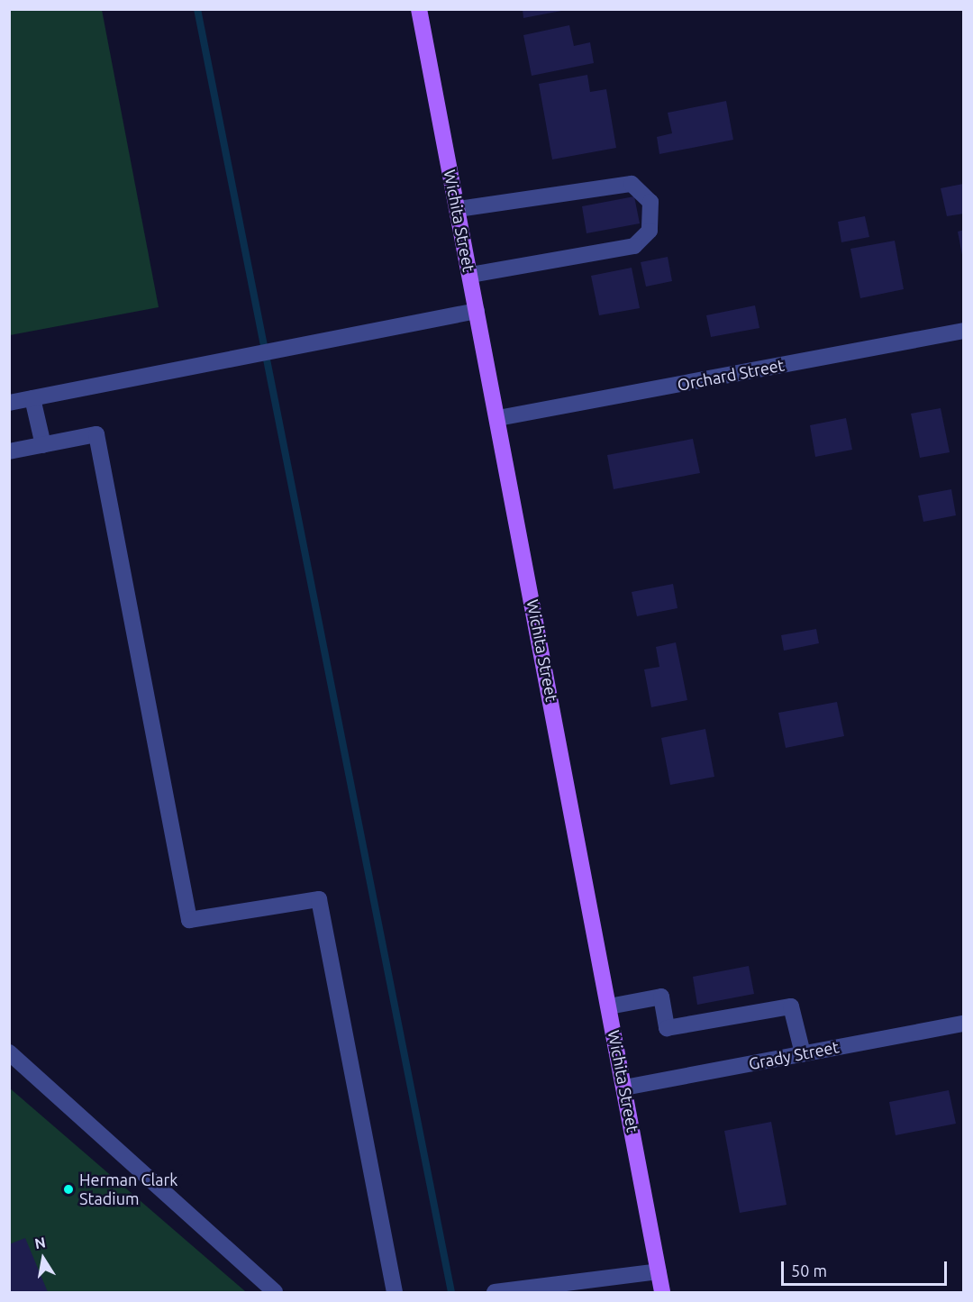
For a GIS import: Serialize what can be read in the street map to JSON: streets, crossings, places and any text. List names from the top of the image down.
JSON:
{
  "streets": {
    "main road": ["Wichita Street"],
    "street": ["Orchard Street", "Grady Street"]
  },
  "crossings": [
    ["Wichita Street", "Orchard Street"],
    ["Wichita Street", "Grady Street"]
  ],
  "places": ["Herman Clark Stadium"],
  "scale_bar": "50 m",
  "north": "top"
}
